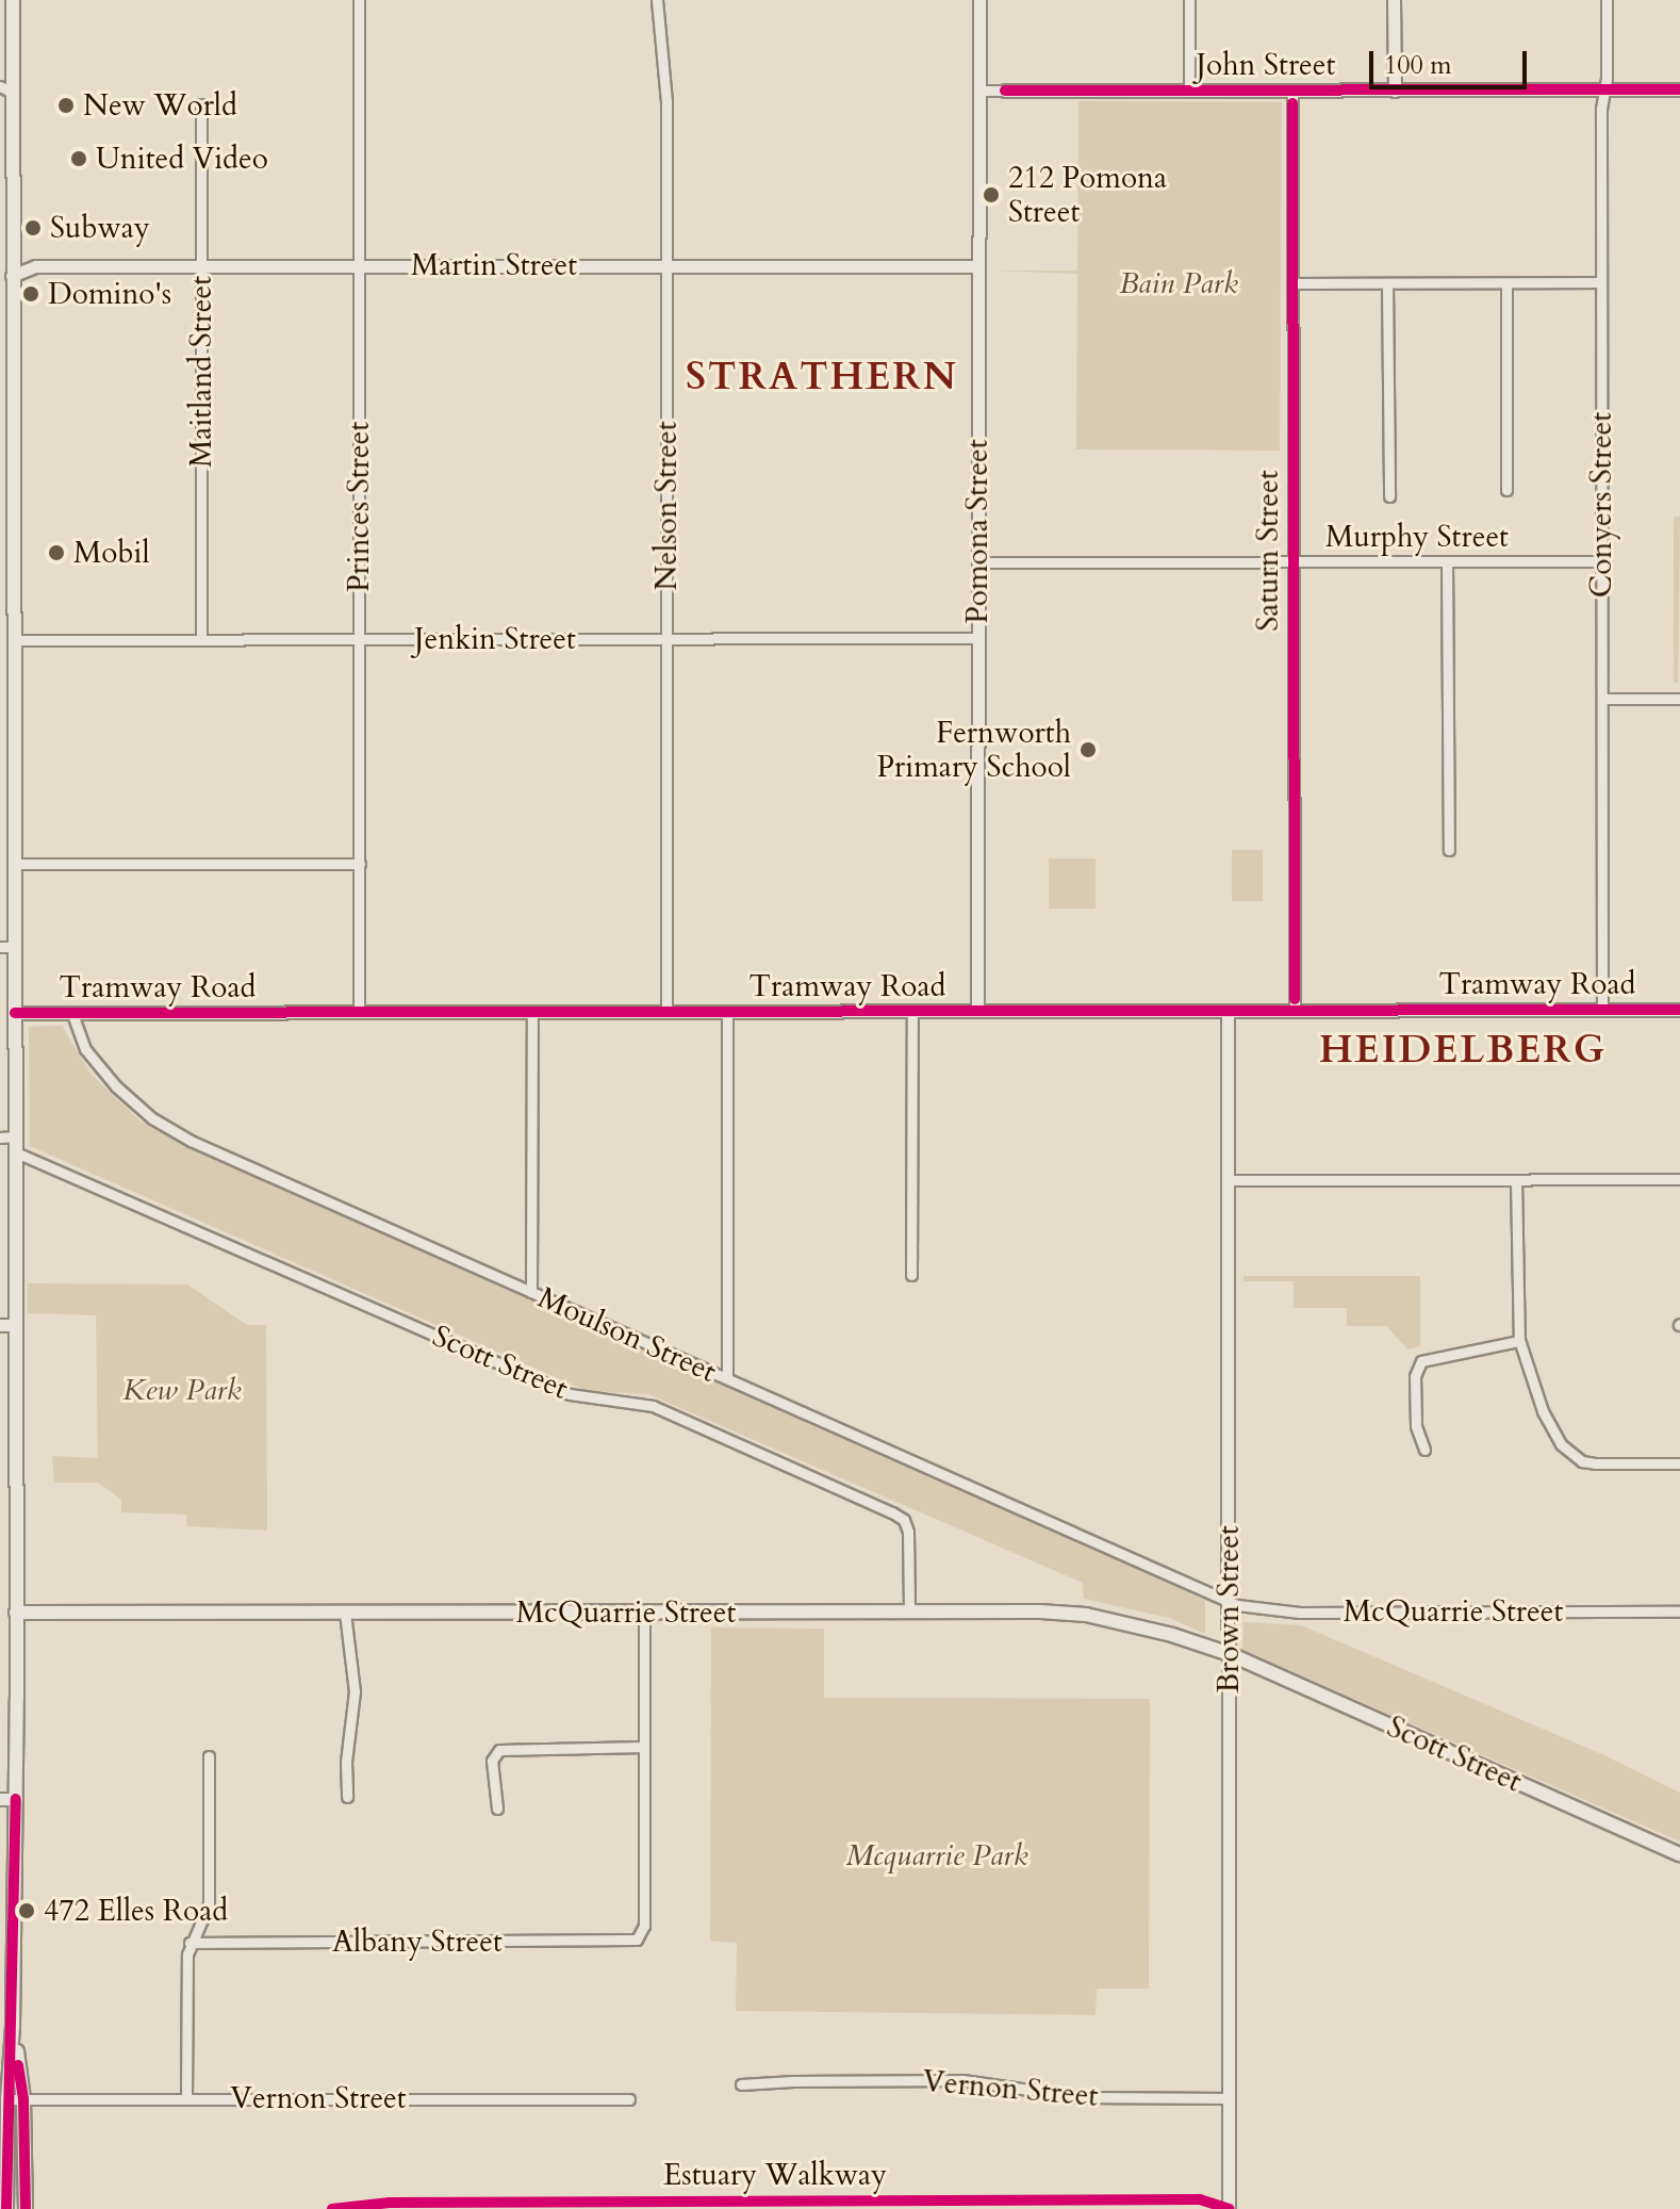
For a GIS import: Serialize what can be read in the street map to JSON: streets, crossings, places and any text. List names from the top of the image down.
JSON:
{
  "streets": {
    "main road": ["Scott Street", "McQuarrie Street"],
    "street": [
      "John Street",
      "Martin Street",
      "Maitland Street",
      "Conyers Street",
      "Nelson Street",
      "Princes Street",
      "Pomona Street",
      "Murphy Street",
      "Saturn Street",
      "Jenkin Street",
      "Tramway Road",
      "Moulson Street",
      "Brown Street",
      "Albany Street",
      "Vernon Street"
    ],
    "cycle path": ["Estuary Walkway"]
  },
  "crossings": [
    ["John Street", "Conyers Street"],
    ["John Street", "Pomona Street"],
    ["John Street", "Saturn Street"],
    ["Martin Street", "Maitland Street"],
    ["Martin Street", "Nelson Street"],
    ["Martin Street", "Princes Street"],
    ["Martin Street", "Pomona Street"],
    ["Maitland Street", "Jenkin Street"],
    ["Conyers Street", "Murphy Street"],
    ["Conyers Street", "Tramway Road"],
    ["Nelson Street", "Jenkin Street"],
    ["Nelson Street", "Tramway Road"],
    ["Princes Street", "Jenkin Street"],
    ["Princes Street", "Tramway Road"],
    ["Pomona Street", "Murphy Street"],
    ["Pomona Street", "Jenkin Street"],
    ["Pomona Street", "Tramway Road"],
    ["Murphy Street", "Saturn Street"],
    ["Saturn Street", "Tramway Road"],
    ["Tramway Road", "Moulson Street"],
    ["Tramway Road", "Brown Street"],
    ["Moulson Street", "Brown Street"],
    ["Moulson Street", "McQuarrie Street"],
    ["Scott Street", "Brown Street"],
    ["Scott Street", "McQuarrie Street"],
    ["Brown Street", "McQuarrie Street"],
    ["Brown Street", "Vernon Street"]
  ],
  "districts": ["STRATHERN", "HEIDELBERG"],
  "parks": ["Bain Park", "Kew Park", "Mcquarrie Park"],
  "places": [
    "New World",
    "United Video",
    "212 Pomona Street",
    "Subway",
    "Domino's",
    "Mobil",
    "Fernworth Primary School",
    "472 Elles Road"
  ],
  "scale_bar": "100 m"
}
